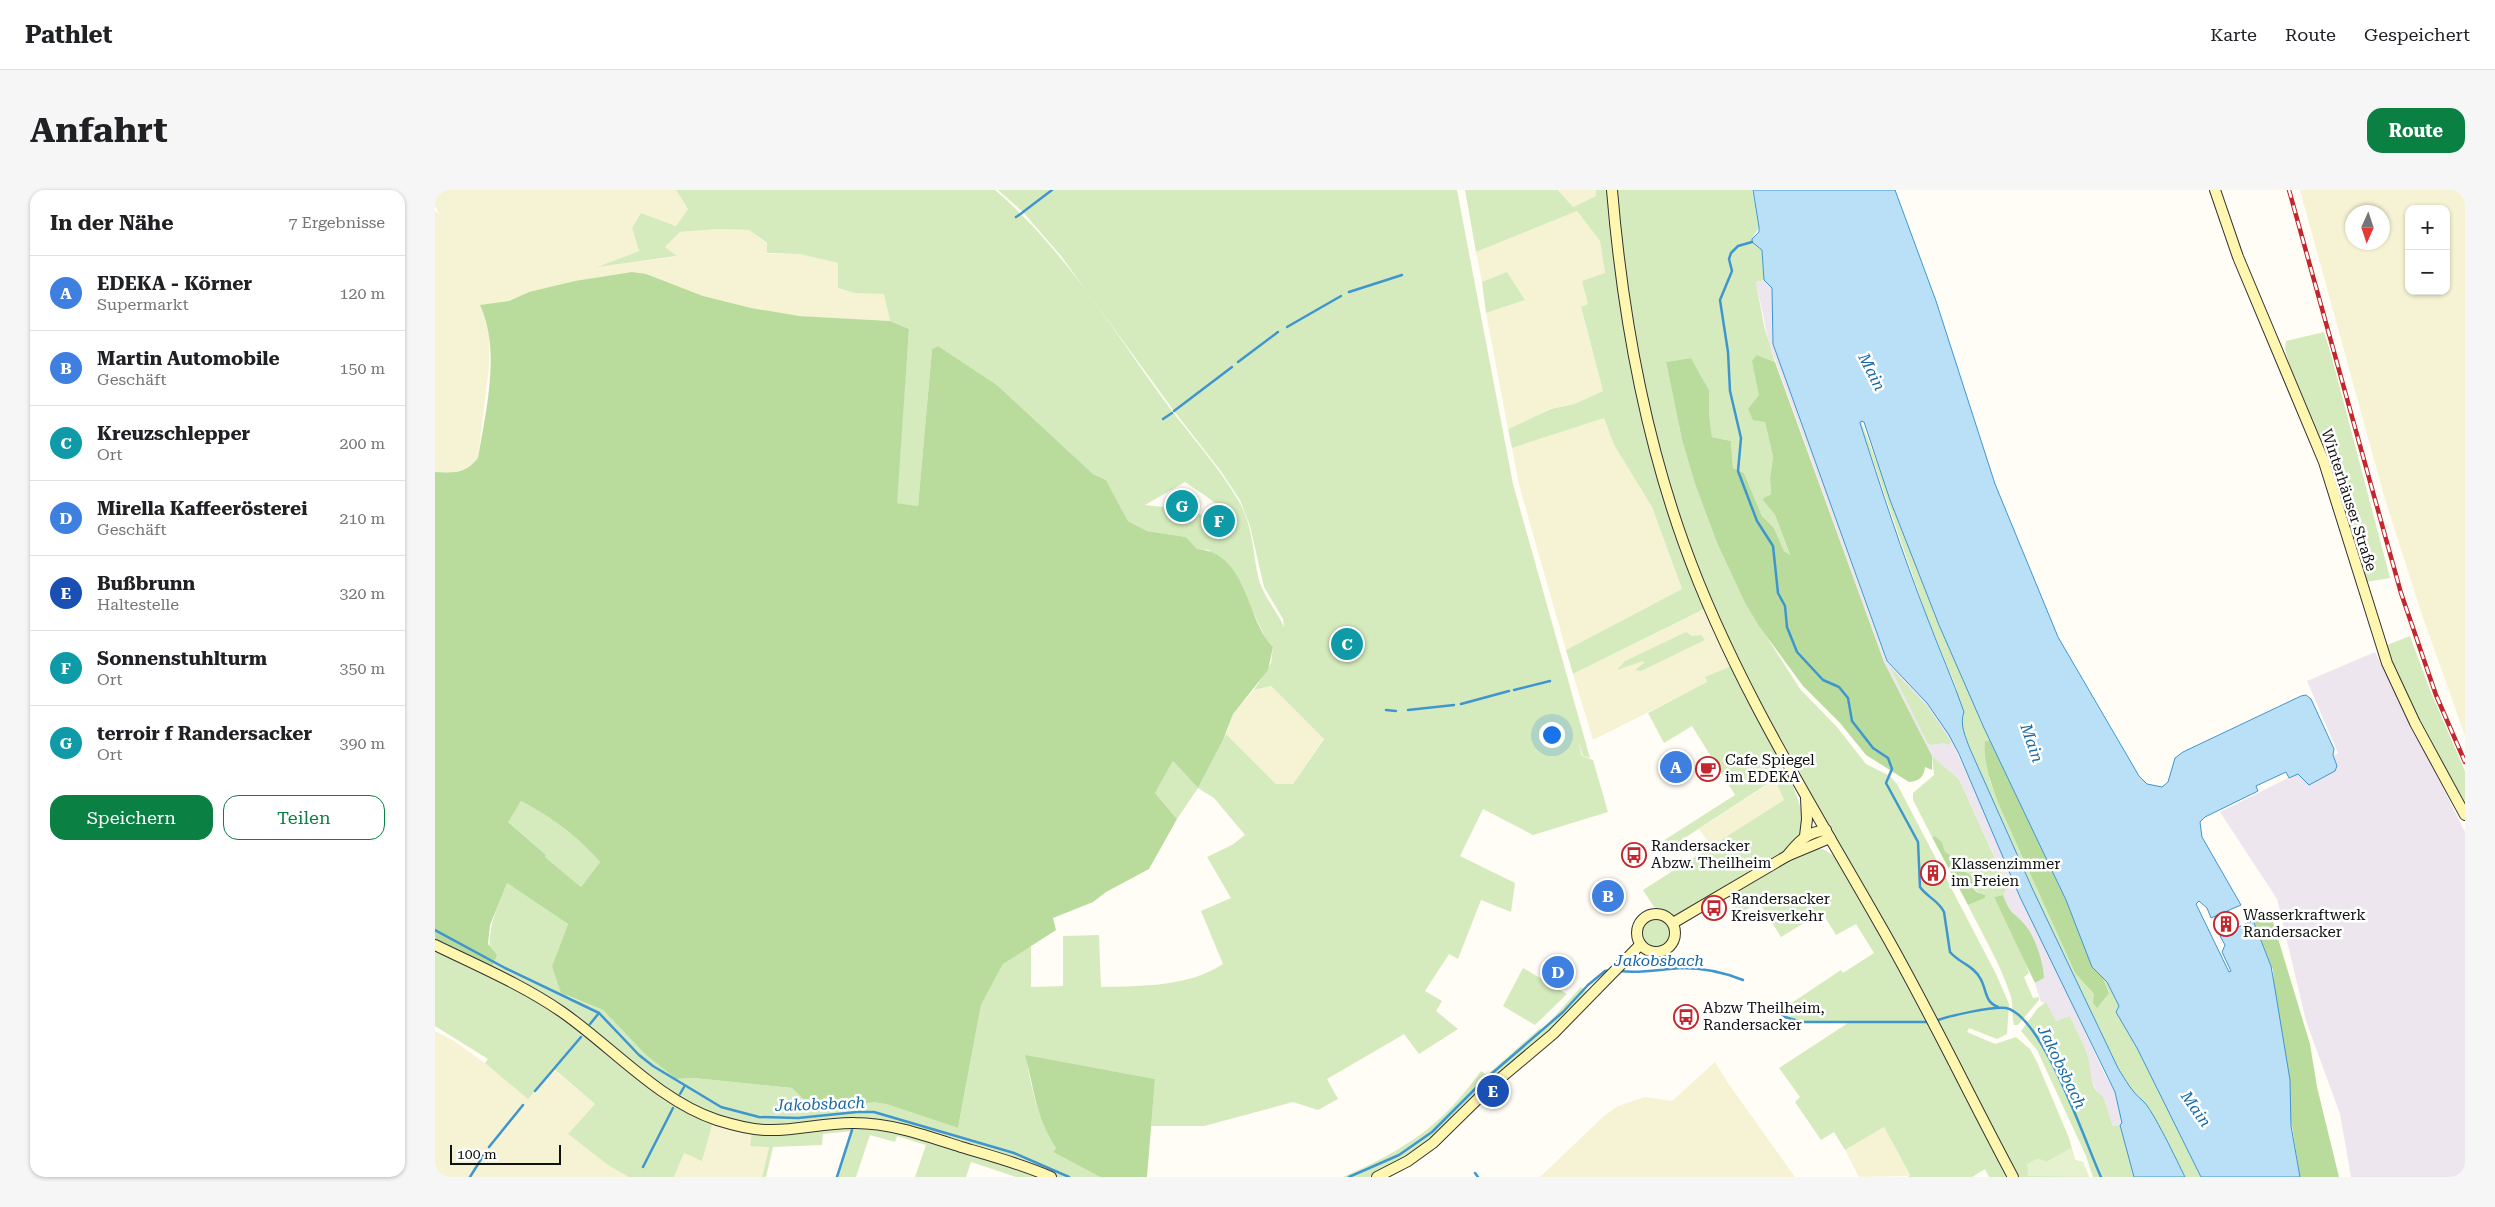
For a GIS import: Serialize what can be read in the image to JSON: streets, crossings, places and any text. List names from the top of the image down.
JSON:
{
  "streets": {
    "main road": ["Winterhäuser Straße"]
  },
  "water": ["Main", "Jakobsbach"],
  "places": {
    "cafe": ["Cafe Spiegel im EDEKA"],
    "bus stop": ["Randersacker Abzw. Theilheim", "Randersacker Kreisverkehr", "Abzw Theilheim, Randersacker"],
    "building": ["Klassenzimmer im Freien", "Wasserkraftwerk Randersacker"]
  },
  "scale_bar": "100 m",
  "north": "bottom",
  "page": {
    "header": "Pathlet",
    "nav": ["Karte", "Route", "Gespeichert"],
    "buttons": [
      "Route",
      ["Speichern", "Teilen"]
    ],
    "title": "Anfahrt",
    "heading": ["In der Nähe", "7 Ergebnisse"],
    "map_buttons": ["+", "−"],
    "list": [
      {
        "mark": "A",
        "name": "EDEKA - Körner",
        "note": "Supermarkt",
        "value": "120 m"
      },
      {
        "mark": "B",
        "name": "Martin Automobile",
        "note": "Geschäft",
        "value": "150 m"
      },
      {
        "mark": "C",
        "name": "Kreuzschlepper",
        "note": "Ort",
        "value": "200 m"
      },
      {
        "mark": "D",
        "name": "Mirella Kaffeerösterei",
        "note": "Geschäft",
        "value": "210 m"
      },
      {
        "mark": "E",
        "name": "Bußbrunn",
        "note": "Haltestelle",
        "value": "320 m"
      },
      {
        "mark": "F",
        "name": "Sonnenstuhlturm",
        "note": "Ort",
        "value": "350 m"
      },
      {
        "mark": "G",
        "name": "terroir f Randersacker",
        "note": "Ort",
        "value": "390 m"
      }
    ],
    "pins": [
      "G",
      "F",
      "C",
      "A",
      "B",
      "D",
      "E"
    ],
    "scale": "100 m"
  }
}
